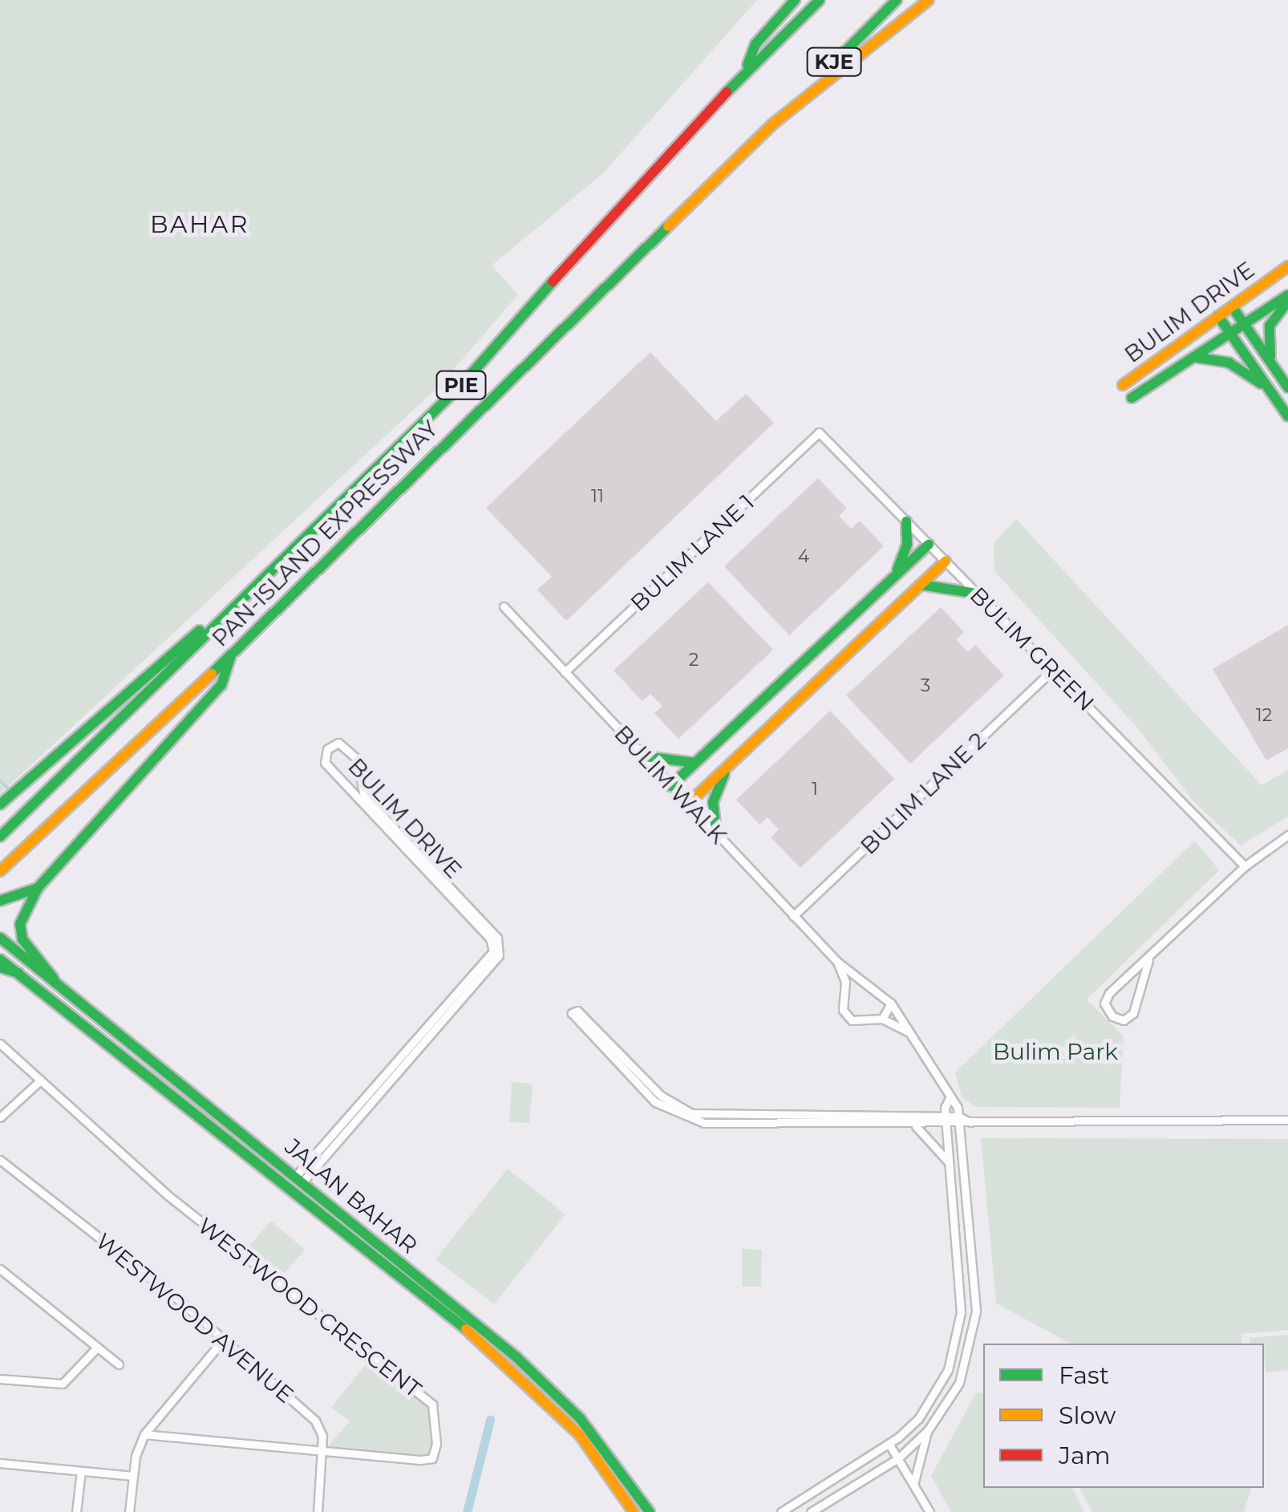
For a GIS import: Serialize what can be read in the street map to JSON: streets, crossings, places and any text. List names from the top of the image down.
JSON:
{
  "streets": {
    "main road": [
      "KJE",
      "BULIM DRIVE",
      "PIE",
      "PAN-ISLAND EXPRESSWAY",
      "JALAN BAHAR"
    ],
    "street": [
      "BULIM LANE 1",
      "BULIM GREEN",
      "BULIM WALK",
      "BULIM LANE 2",
      "WESTWOOD CRESCENT",
      "WESTWOOD AVENUE"
    ]
  },
  "crossings": [
    ["KJE", "PAN-ISLAND EXPRESSWAY"],
    ["BULIM DRIVE", "JALAN BAHAR"],
    ["BULIM LANE 1", "BULIM GREEN"],
    ["BULIM LANE 1", "BULIM WALK"],
    ["BULIM GREEN", "BULIM LANE 2"],
    ["BULIM WALK", "BULIM LANE 2"],
    ["WESTWOOD CRESCENT", "WESTWOOD AVENUE"]
  ],
  "districts": ["BAHAR"],
  "parks": ["Bulim Park"],
  "house_numbers": [
    "11",
    "4",
    "2",
    "3",
    "12",
    "1"
  ],
  "legend": ["Fast", "Slow", "Jam"]
}
